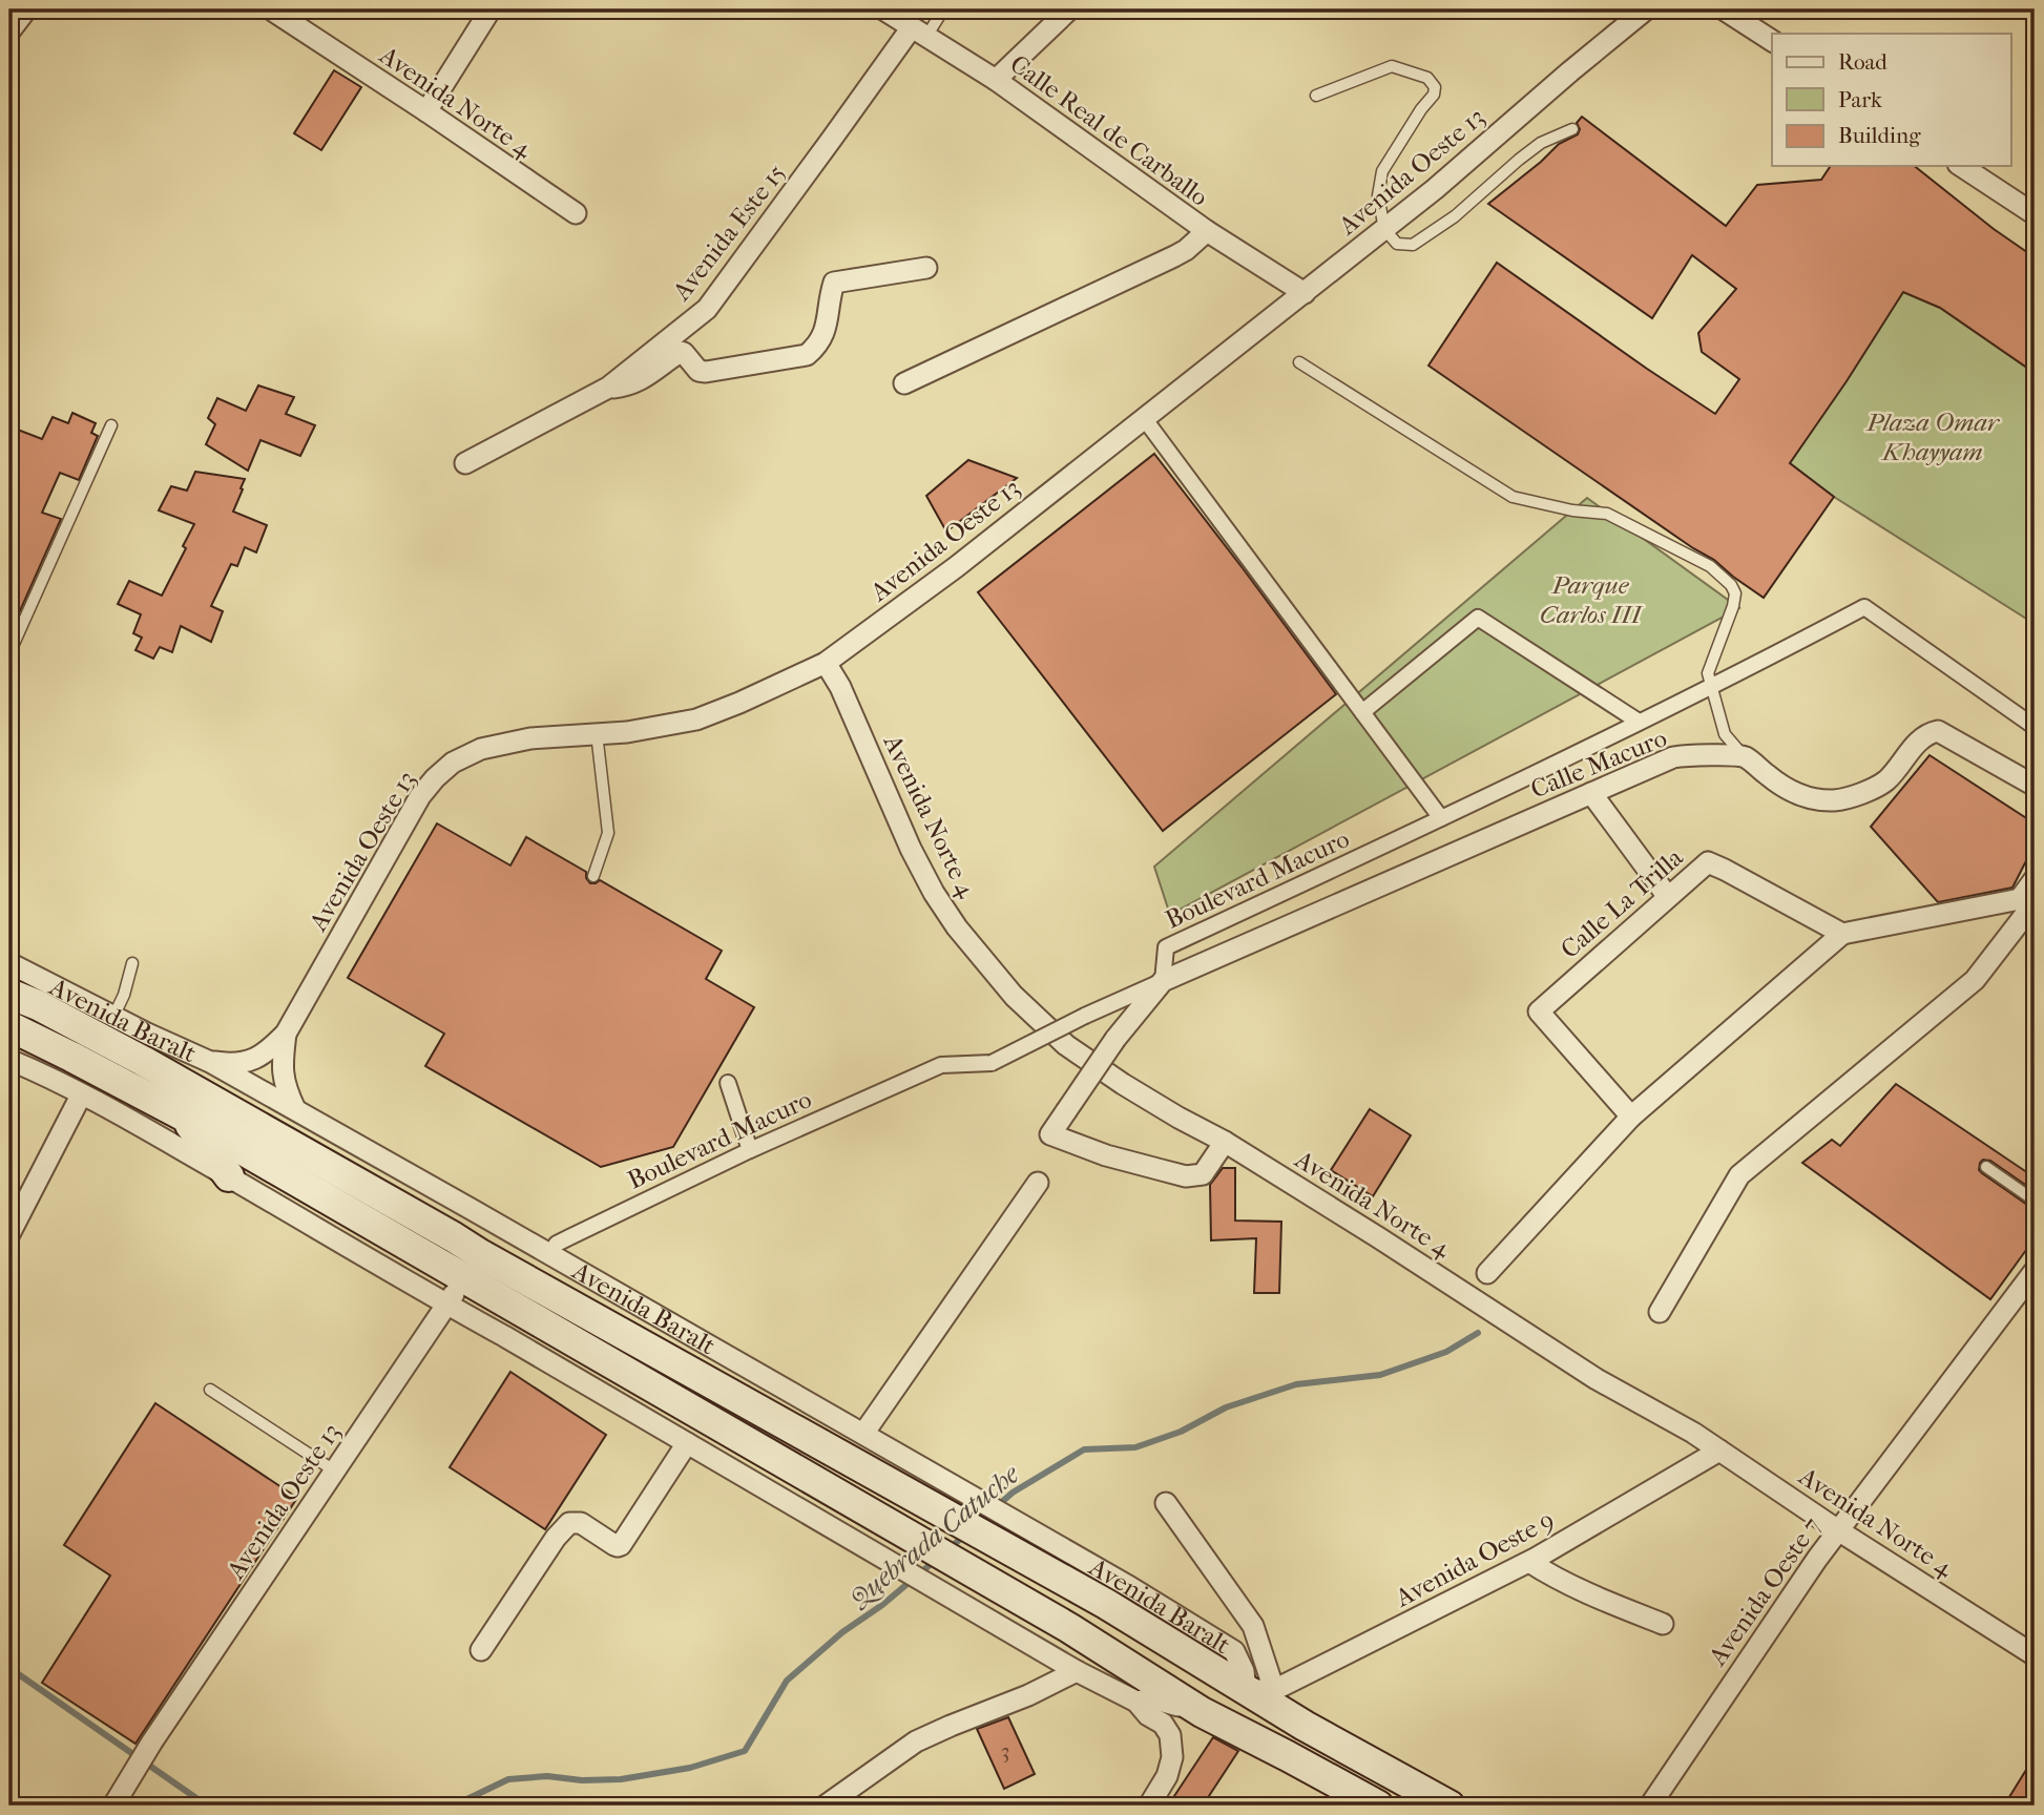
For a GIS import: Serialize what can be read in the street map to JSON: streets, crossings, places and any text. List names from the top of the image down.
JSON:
{
  "streets": {
    "main road": ["Avenida Baralt"],
    "street": [
      "Avenida Norte 4",
      "Calle Real de Carballo",
      "Avenida Oeste 13",
      "Avenida Este 15",
      "Calle Macuro",
      "Boulevard Macuro",
      "Calle La Trilla",
      "Avenida Oeste 9",
      "Avenida Oeste 7"
    ]
  },
  "crossings": [
    ["Avenida Norte 4", "Avenida Oeste 13"],
    ["Avenida Norte 4", "Avenida Oeste 9"],
    ["Avenida Norte 4", "Avenida Oeste 7"],
    ["Calle Real de Carballo", "Avenida Oeste 13"],
    ["Calle Real de Carballo", "Avenida Este 15"],
    ["Avenida Oeste 13", "Avenida Baralt"],
    ["Calle Macuro", "Boulevard Macuro"],
    ["Boulevard Macuro", "Avenida Baralt"],
    ["Avenida Baralt", "Avenida Oeste 9"]
  ],
  "water": ["Quebrada Catuche"],
  "parks": ["Plaza Omar Khayyam", "Parque Carlos III"],
  "house_numbers": ["3"],
  "legend": ["Road", "Park", "Building"]
}
